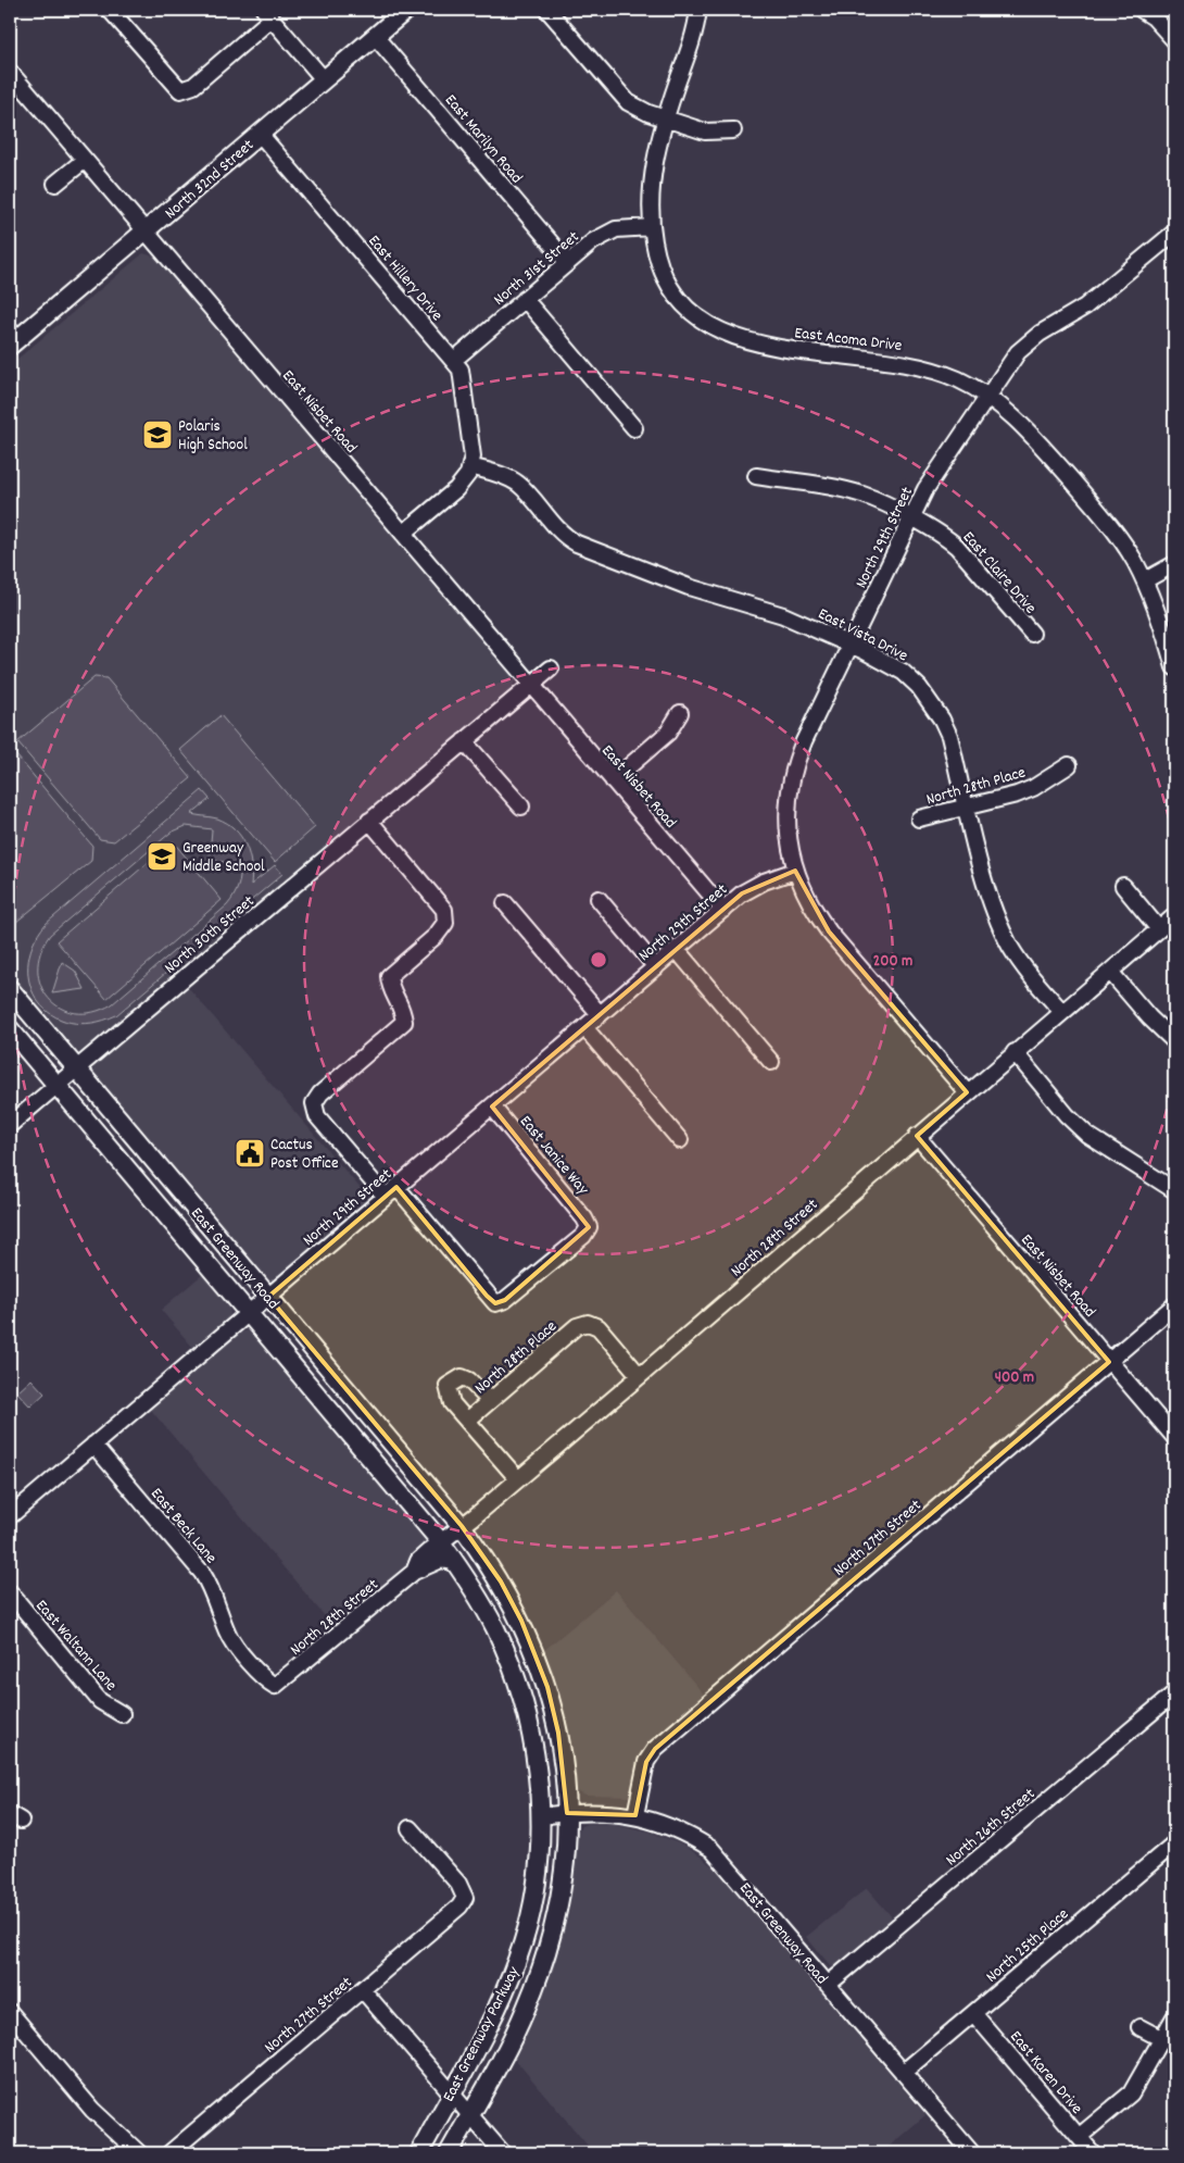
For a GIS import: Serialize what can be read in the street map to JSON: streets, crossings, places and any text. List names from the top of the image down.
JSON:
{
  "streets": {
    "main road": ["North 32nd Street", "East Greenway Road", "East Greenway Parkway"],
    "street": [
      "East Marilyn Road",
      "North 31st Street",
      "East Hillery Drive",
      "East Acoma Drive",
      "East Nisbet Road",
      "North 29th Street",
      "East Claire Drive",
      "East Vista Drive",
      "North 28th Place",
      "North 30th Street",
      "East Janice Way",
      "North 28th Street",
      "East Beck Lane",
      "North 27th Street",
      "East Waltann Lane",
      "North 26th Street",
      "North 25th Place",
      "East Karen Drive"
    ]
  },
  "crossings": [
    ["East Marilyn Road", "North 32nd Street"],
    ["East Marilyn Road", "North 31st Street"],
    ["North 32nd Street", "East Hillery Drive"],
    ["North 32nd Street", "East Nisbet Road"],
    ["North 31st Street", "East Hillery Drive"],
    ["North 31st Street", "East Acoma Drive"],
    ["East Hillery Drive", "East Vista Drive"],
    ["East Acoma Drive", "North 29th Street"],
    ["East Nisbet Road", "North 29th Street"],
    ["East Nisbet Road", "North 30th Street"],
    ["East Nisbet Road", "North 28th Street"],
    ["East Nisbet Road", "North 27th Street"],
    ["North 29th Street", "East Claire Drive"],
    ["North 29th Street", "East Vista Drive"],
    ["North 29th Street", "East Janice Way"],
    ["North 29th Street", "East Greenway Road"],
    ["North 29th Street", "East Beck Lane"],
    ["East Vista Drive", "North 28th Place"],
    ["East Vista Drive", "North 28th Street"],
    ["North 28th Place", "North 28th Street"],
    ["North 30th Street", "East Greenway Road"],
    ["North 28th Street", "East Greenway Road"],
    ["North 28th Street", "East Beck Lane"],
    ["North 28th Street", "East Greenway Parkway"],
    ["East Greenway Road", "North 27th Street"],
    ["East Greenway Road", "North 26th Street"],
    ["East Greenway Road", "North 25th Place"],
    ["East Greenway Road", "East Greenway Parkway"],
    ["North 25th Place", "East Karen Drive"]
  ],
  "places": {
    "school or university": ["Polaris High School", "Greenway Middle School"],
    "public building": ["Cactus Post Office"]
  },
  "rings": ["200 m", "400 m"]
}
